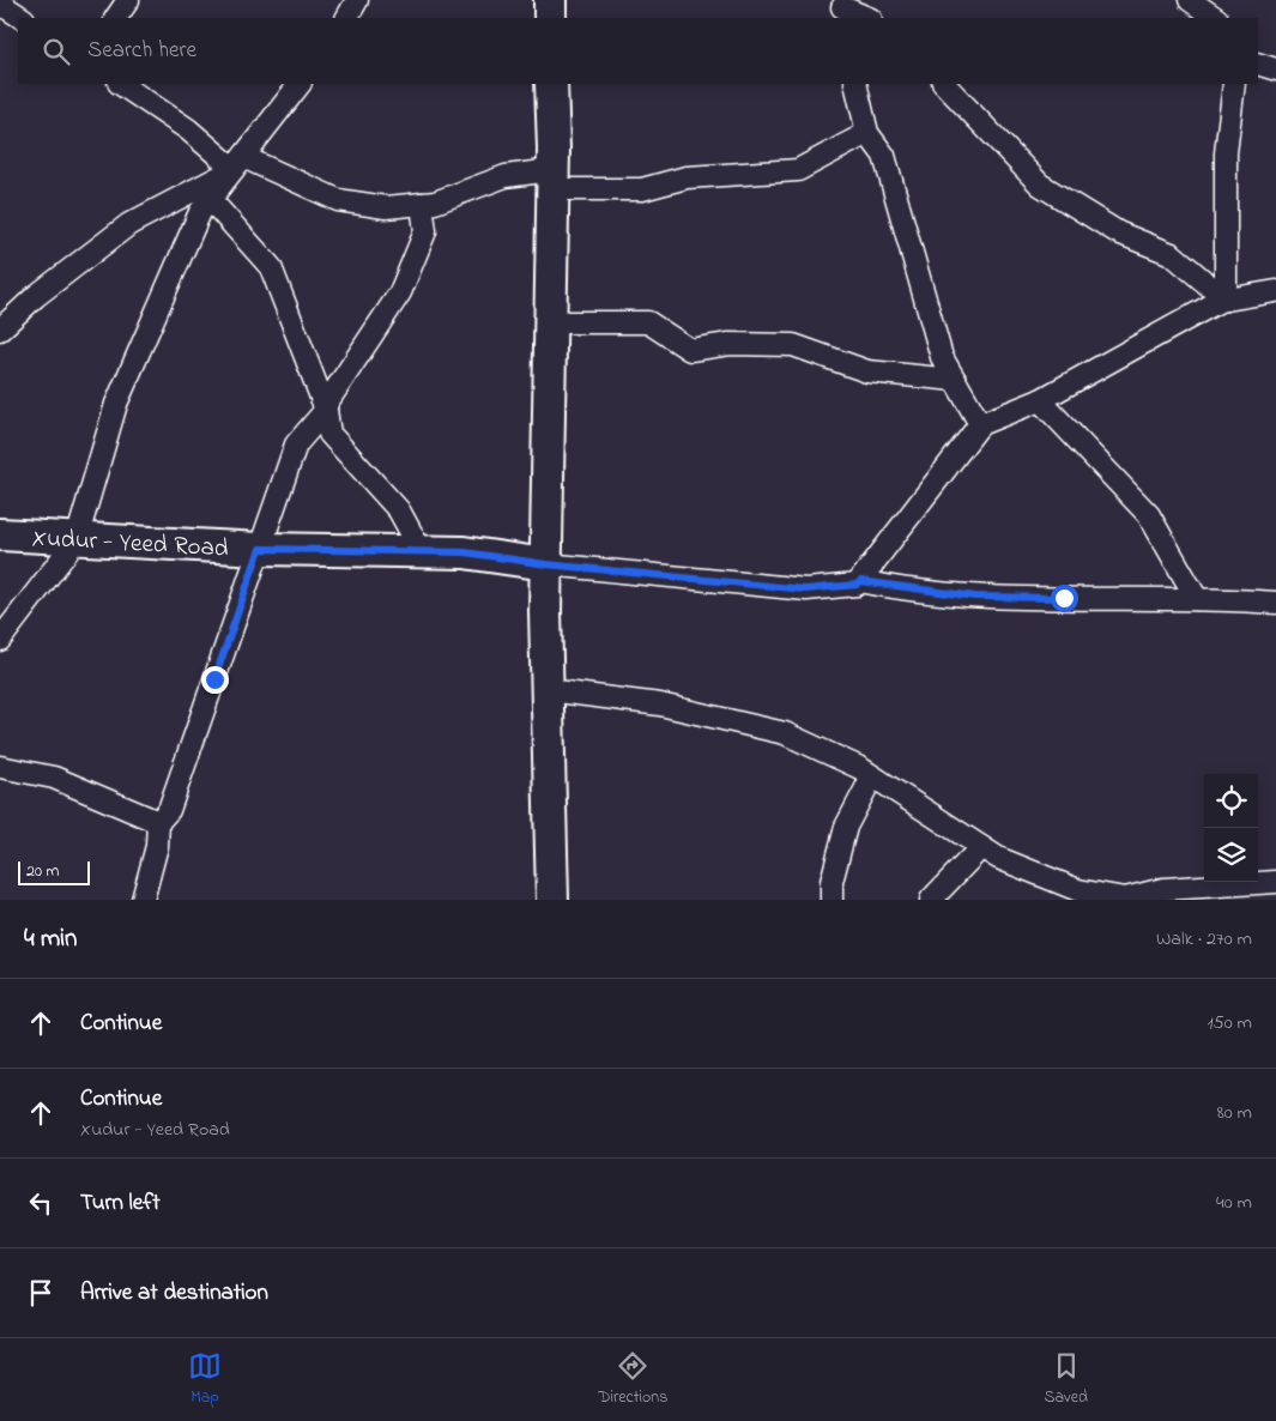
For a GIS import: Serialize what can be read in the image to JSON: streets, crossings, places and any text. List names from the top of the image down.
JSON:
{
  "streets": {
    "main road": ["Xudur - Yeed Road"]
  },
  "scale_bar": "20 m",
  "page": {
    "search": "Search here",
    "scale": "20 m",
    "heading": ["4 min", "Walk · 270 m"],
    "list": [
      ["Continue", "150 m"],
      ["Continue", "Xudur - Yeed Road", "80 m"],
      ["Turn left", "40 m"],
      "Arrive at destination"
    ],
    "nav": ["Map", "Directions", "Saved"]
  }
}
